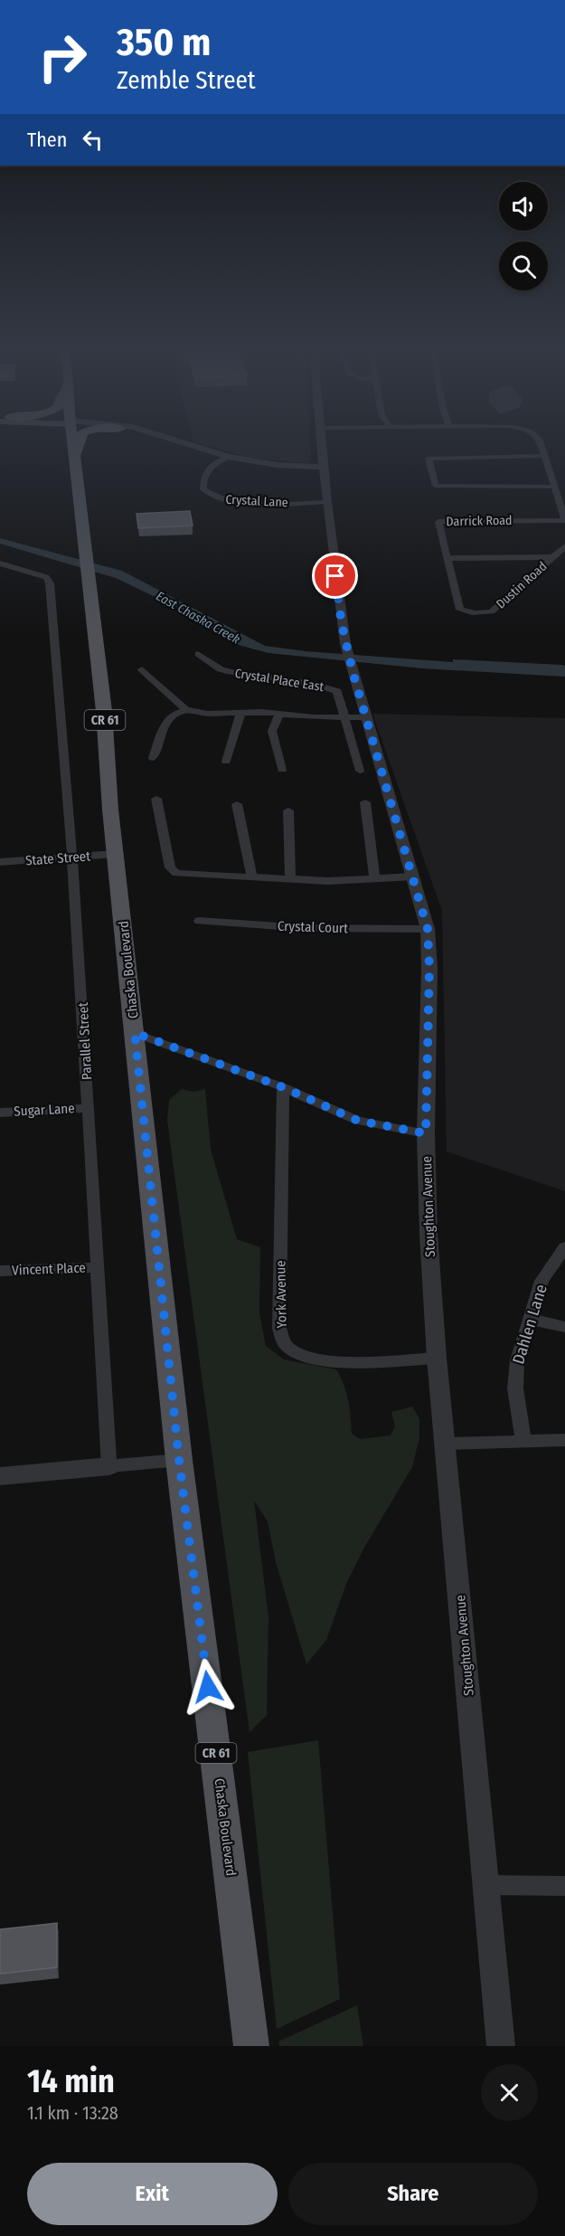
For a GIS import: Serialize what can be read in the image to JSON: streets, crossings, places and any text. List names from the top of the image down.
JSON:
{
  "streets": {
    "main road": ["CR 61", "Chaska Boulevard"],
    "street": [
      "Crystal Lane",
      "Darrick Road",
      "Dustin Road",
      "Crystal Place East",
      "State Street",
      "Crystal Court",
      "Parallel Street",
      "Sugar Lane",
      "Stoughton Avenue",
      "Vincent Place",
      "York Avenue",
      "Dahlen Lane"
    ]
  },
  "crossings": [
    ["Crystal Lane", "Stoughton Avenue"],
    ["Darrick Road", "Dustin Road"],
    ["State Street", "Chaska Boulevard"],
    ["State Street", "Parallel Street"],
    ["Crystal Court", "Stoughton Avenue"],
    ["Parallel Street", "Sugar Lane"],
    ["Parallel Street", "Vincent Place"],
    ["Stoughton Avenue", "York Avenue"]
  ],
  "water": ["East Chaska Creek"],
  "page": {
    "turn": ["350 m", "Zemble Street"],
    "then": "Then",
    "heading": ["14 min", "1.1 km · 13:28"],
    "buttons": ["Exit", "Share"]
  }
}
